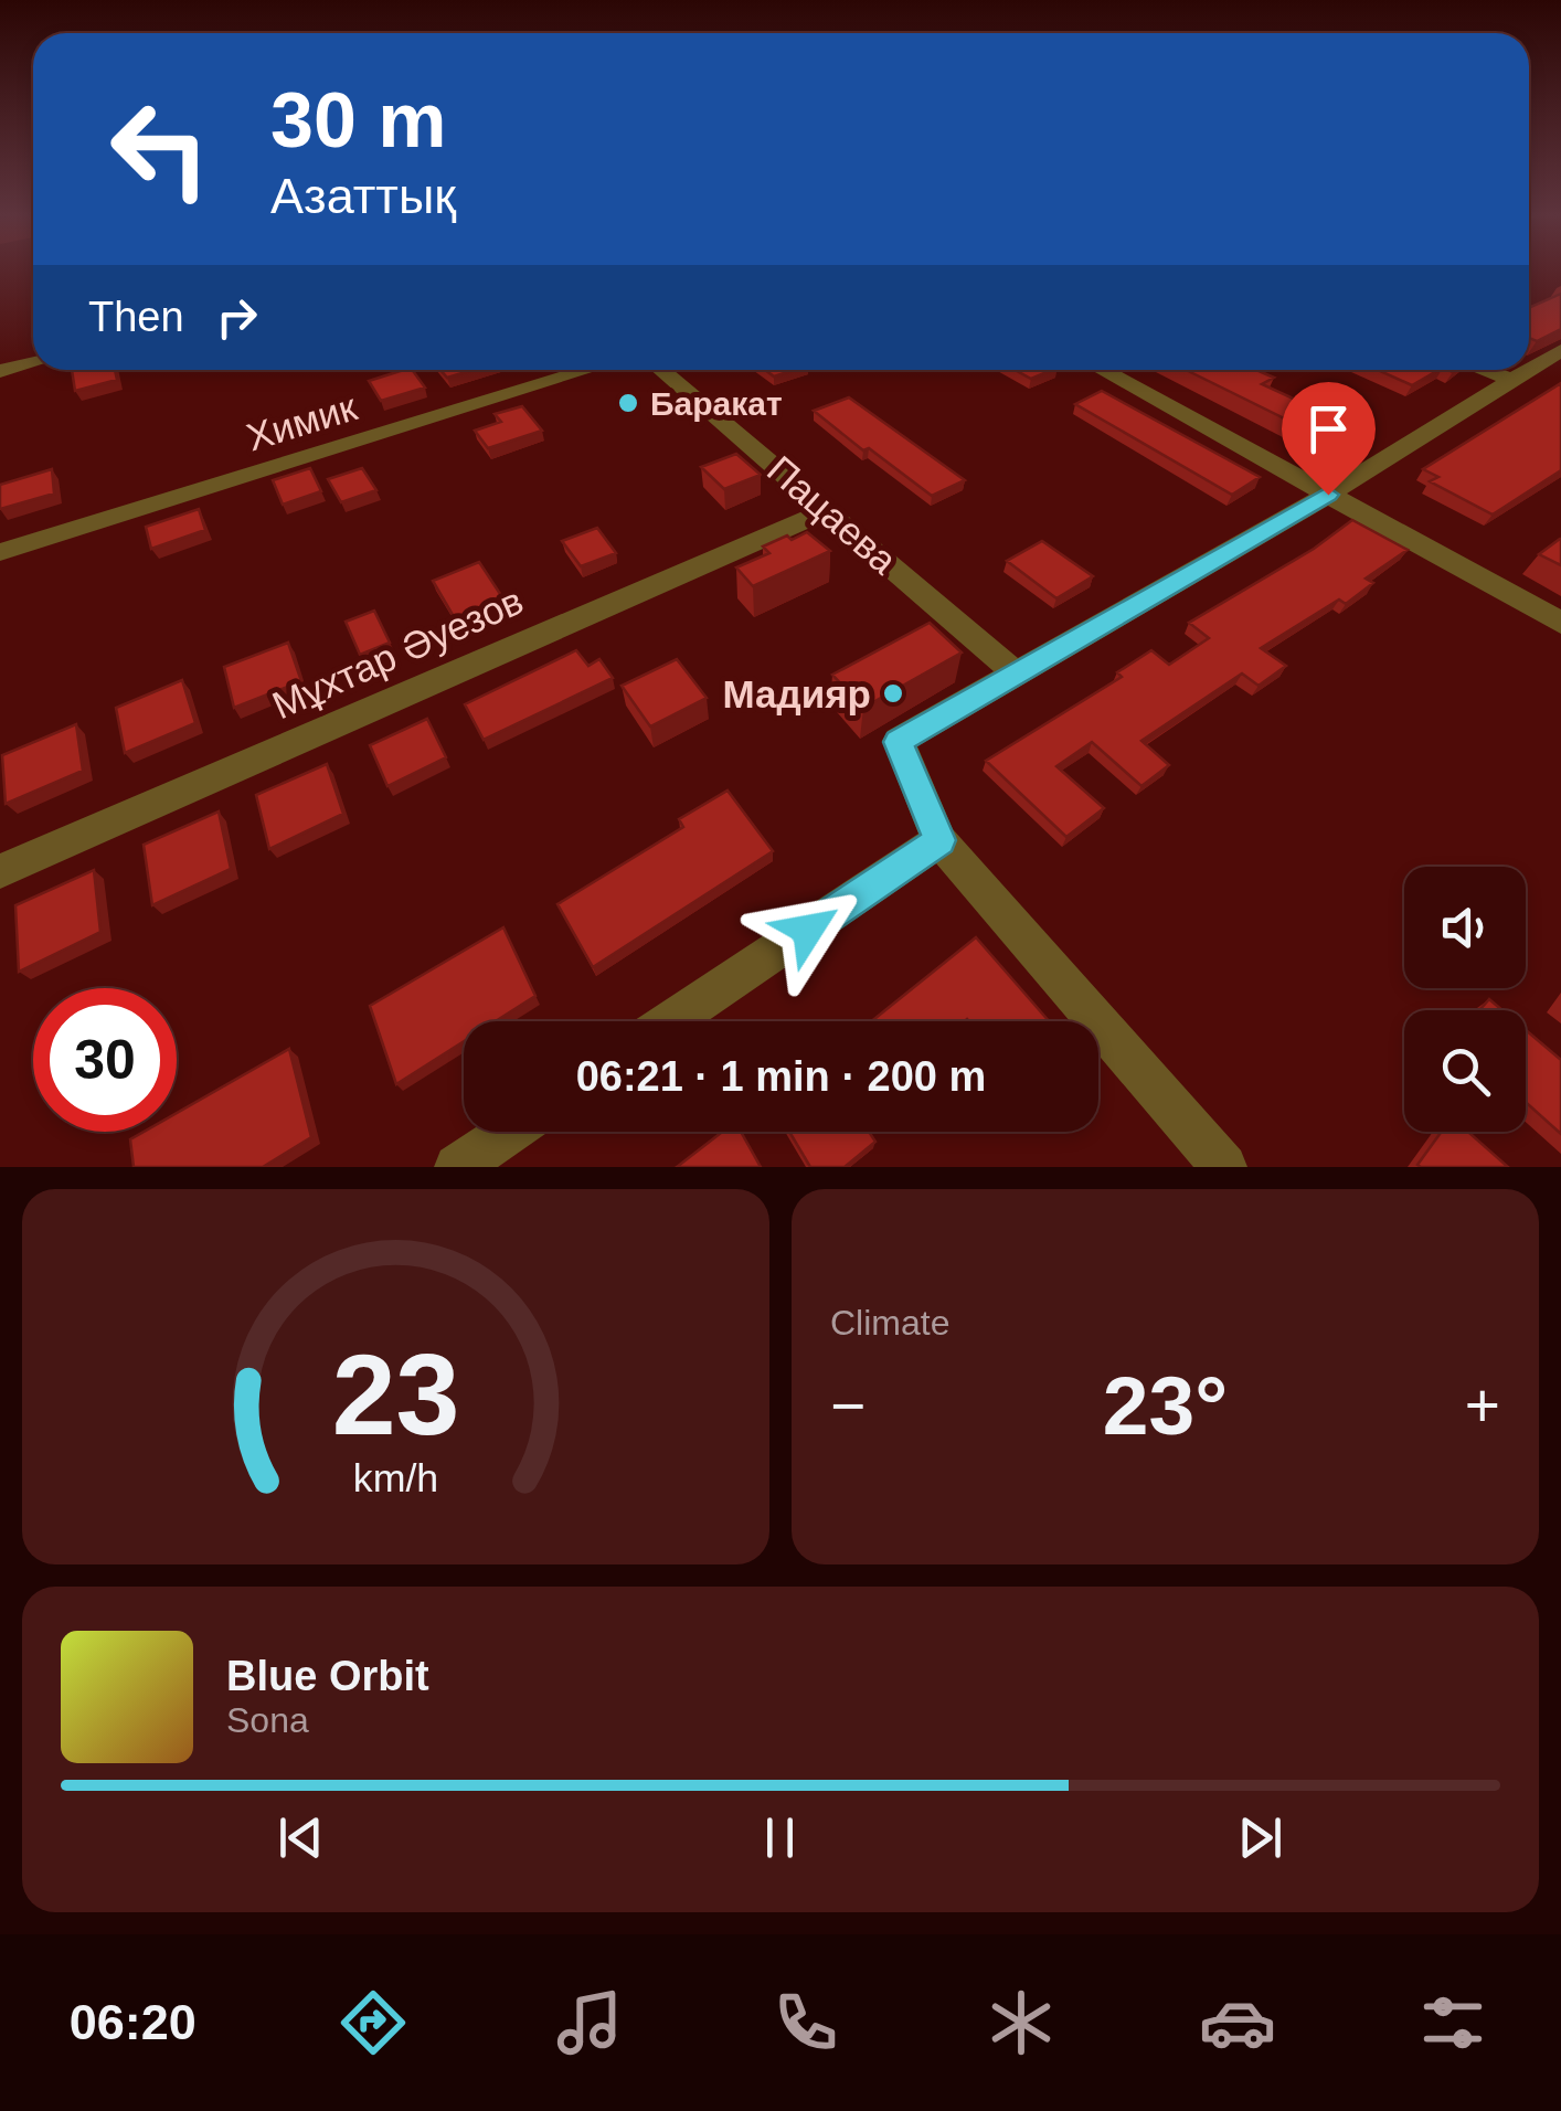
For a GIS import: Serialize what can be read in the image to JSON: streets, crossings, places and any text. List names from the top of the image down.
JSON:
{
  "streets": {
    "street": ["Химик", "Пацаева", "Мұхтар Әуезов"]
  },
  "crossings": [
    ["Пацаева", "Мұхтар Әуезов"]
  ],
  "places": ["Баракат", "Мадияр"],
  "page": {
    "turn": ["30 m", "Азаттық"],
    "then": "Then",
    "limit": "30",
    "trip": "06:21 · 1 min · 200 m",
    "tile": "Climate",
    "heat": ["−", "23°", "+"],
    "song": ["Blue Orbit", "Sona"],
    "tabs": "06:20",
    "gauge": ["23", "km/h"]
  }
}
